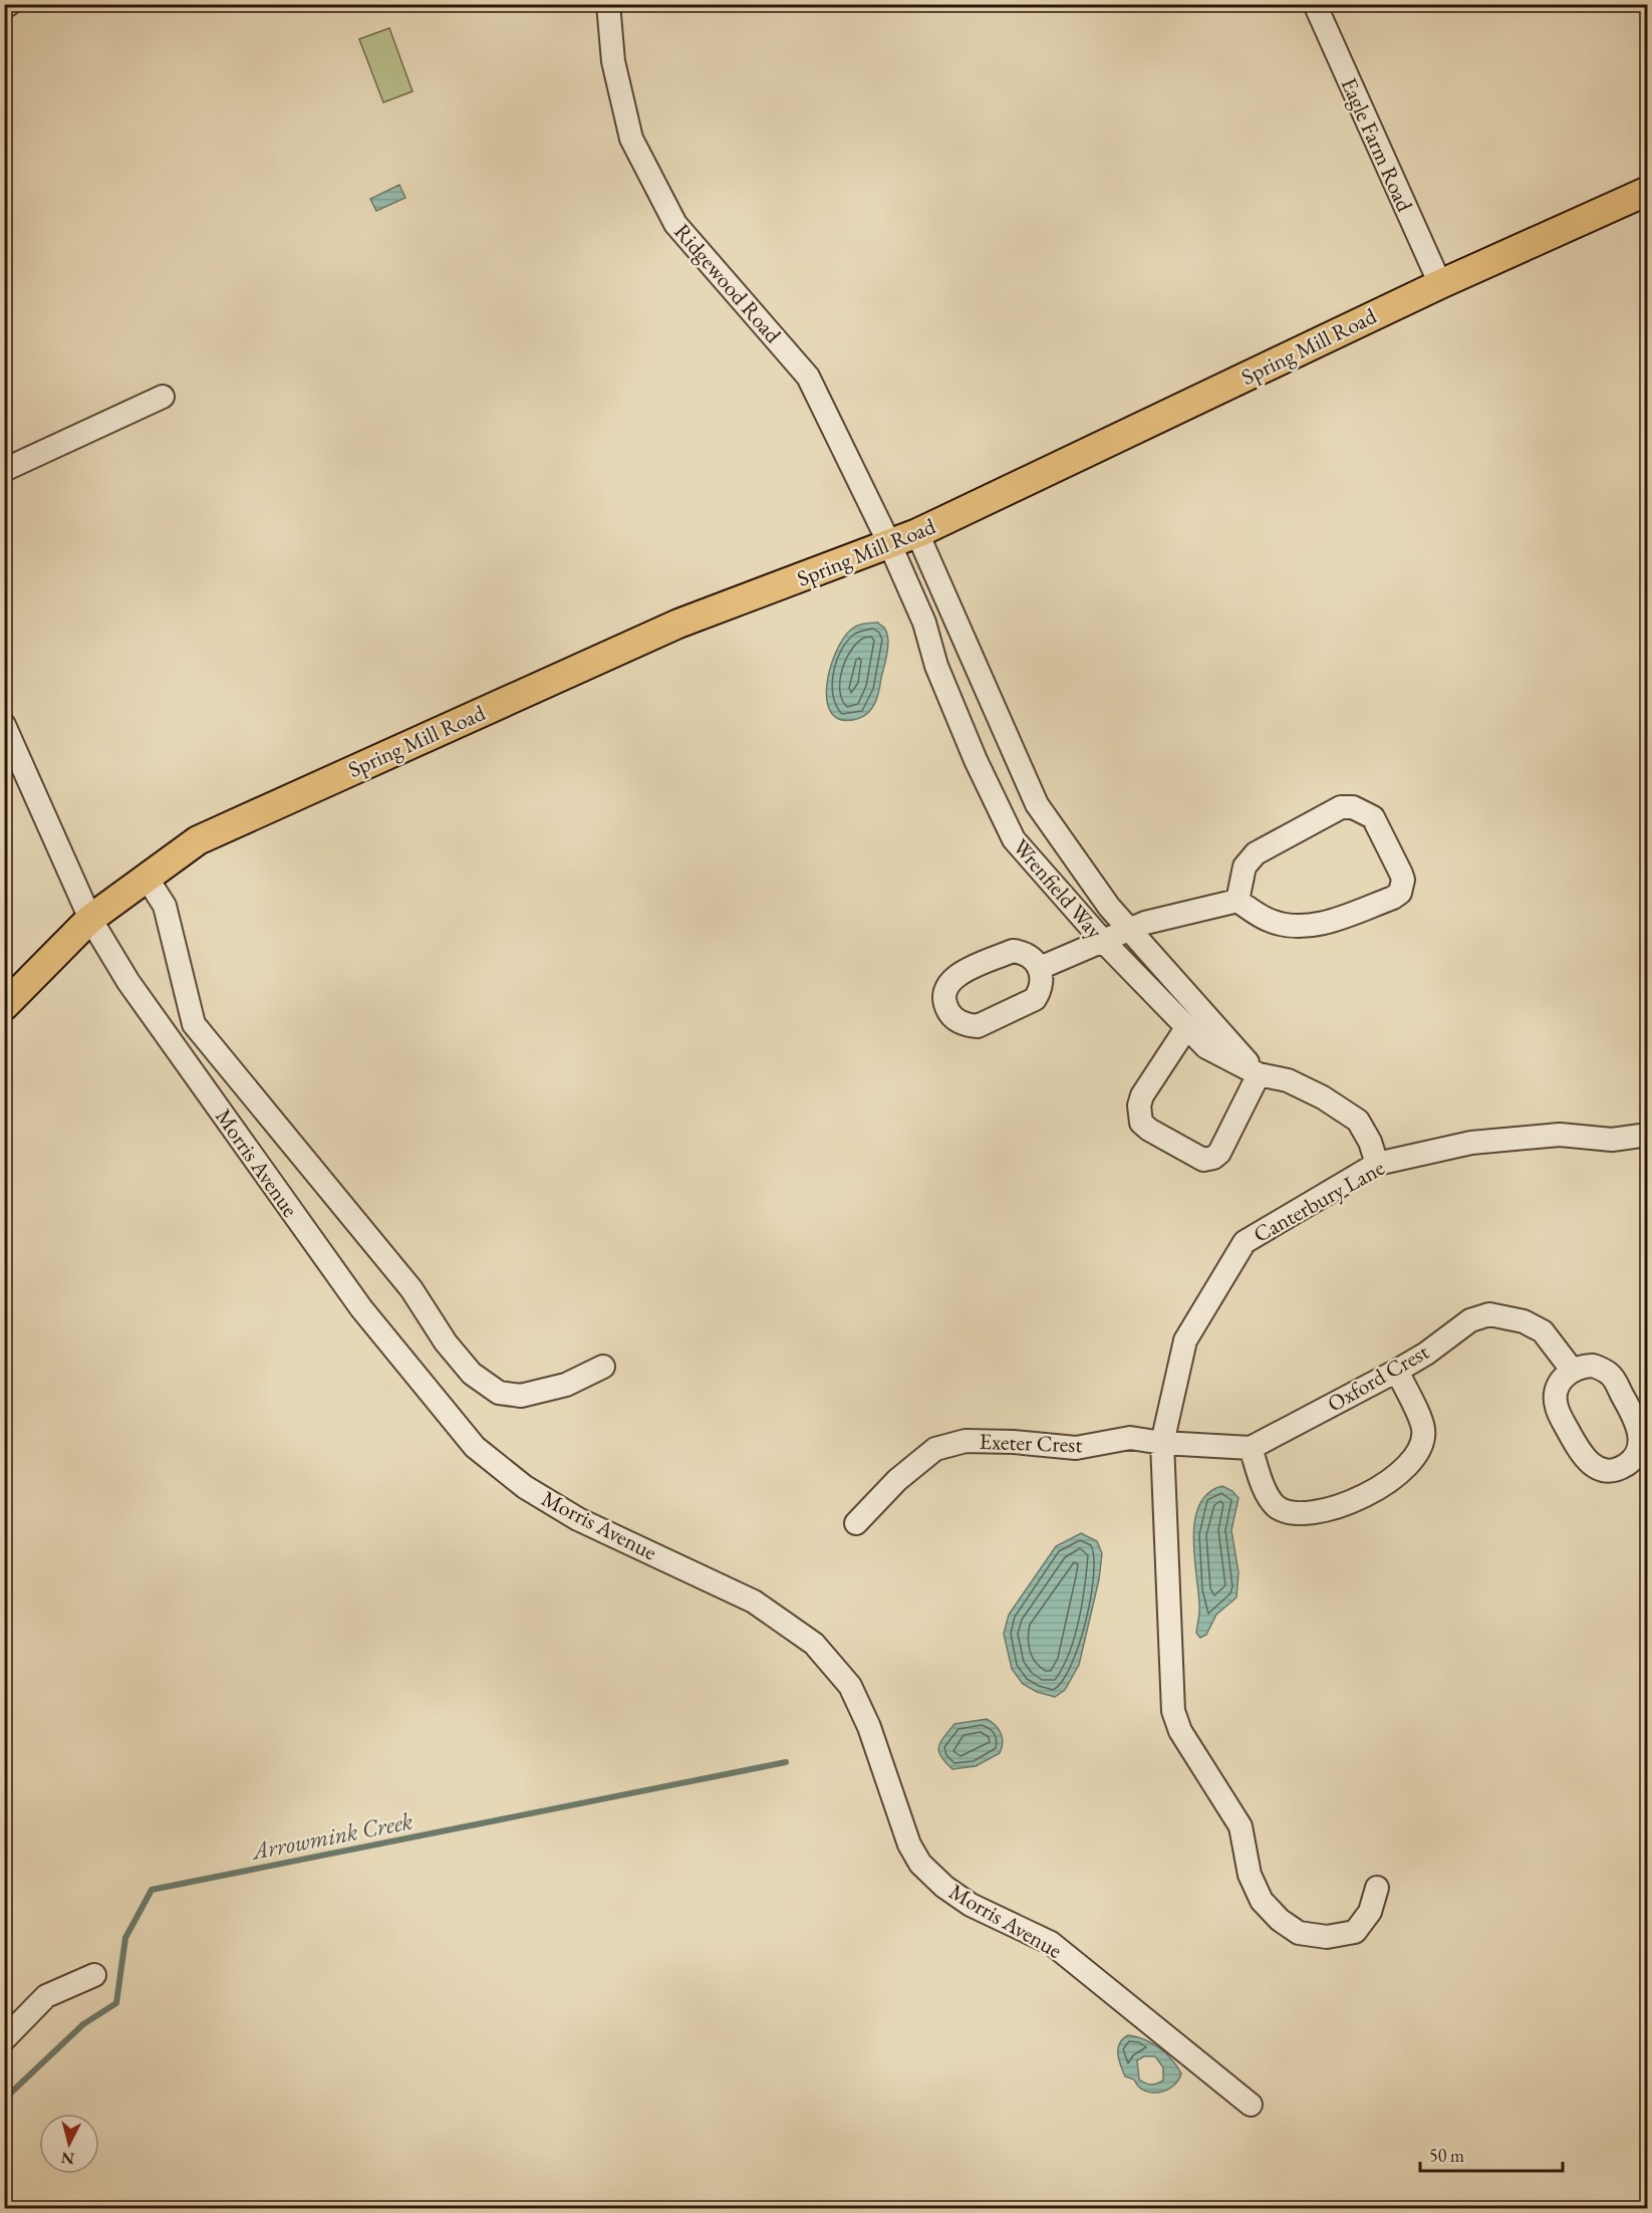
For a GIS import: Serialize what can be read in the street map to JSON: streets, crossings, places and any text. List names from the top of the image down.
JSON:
{
  "streets": {
    "main road": ["Spring Mill Road"],
    "street": [
      "Eagle Farm Road",
      "Ridgewood Road",
      "Wrenfield Way",
      "Morris Avenue",
      "Canterbury Lane",
      "Oxford Crest",
      "Exeter Crest"
    ]
  },
  "crossings": [
    ["Eagle Farm Road", "Spring Mill Road"],
    ["Ridgewood Road", "Spring Mill Road"],
    ["Ridgewood Road", "Wrenfield Way"],
    ["Spring Mill Road", "Wrenfield Way"],
    ["Spring Mill Road", "Morris Avenue"],
    ["Wrenfield Way", "Canterbury Lane"],
    ["Canterbury Lane", "Exeter Crest"]
  ],
  "water": ["Arrowmink Creek"],
  "scale_bar": "50 m",
  "north": "bottom"
}
